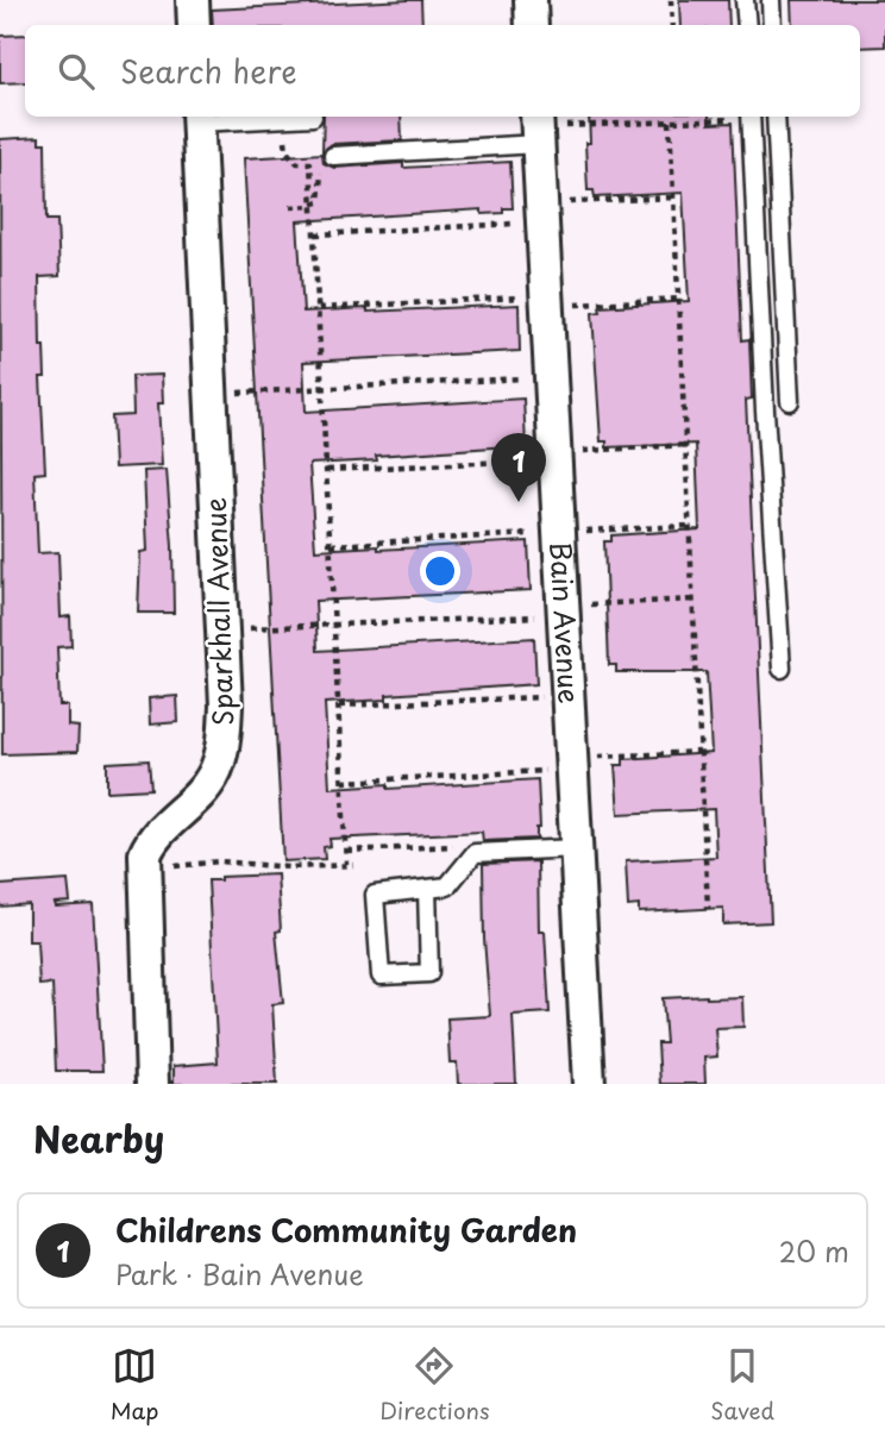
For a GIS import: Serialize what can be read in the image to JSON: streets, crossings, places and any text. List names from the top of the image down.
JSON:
{
  "streets": {
    "street": ["Sparkhall Avenue", "Bain Avenue"]
  },
  "page": {
    "search": "Search here",
    "pins": "1",
    "heading": "Nearby",
    "list": [
      {
        "mark": "1",
        "name": "Childrens Community Garden",
        "note": "Park · Bain Avenue",
        "value": "20 m"
      }
    ],
    "nav": ["Map", "Directions", "Saved"]
  }
}
